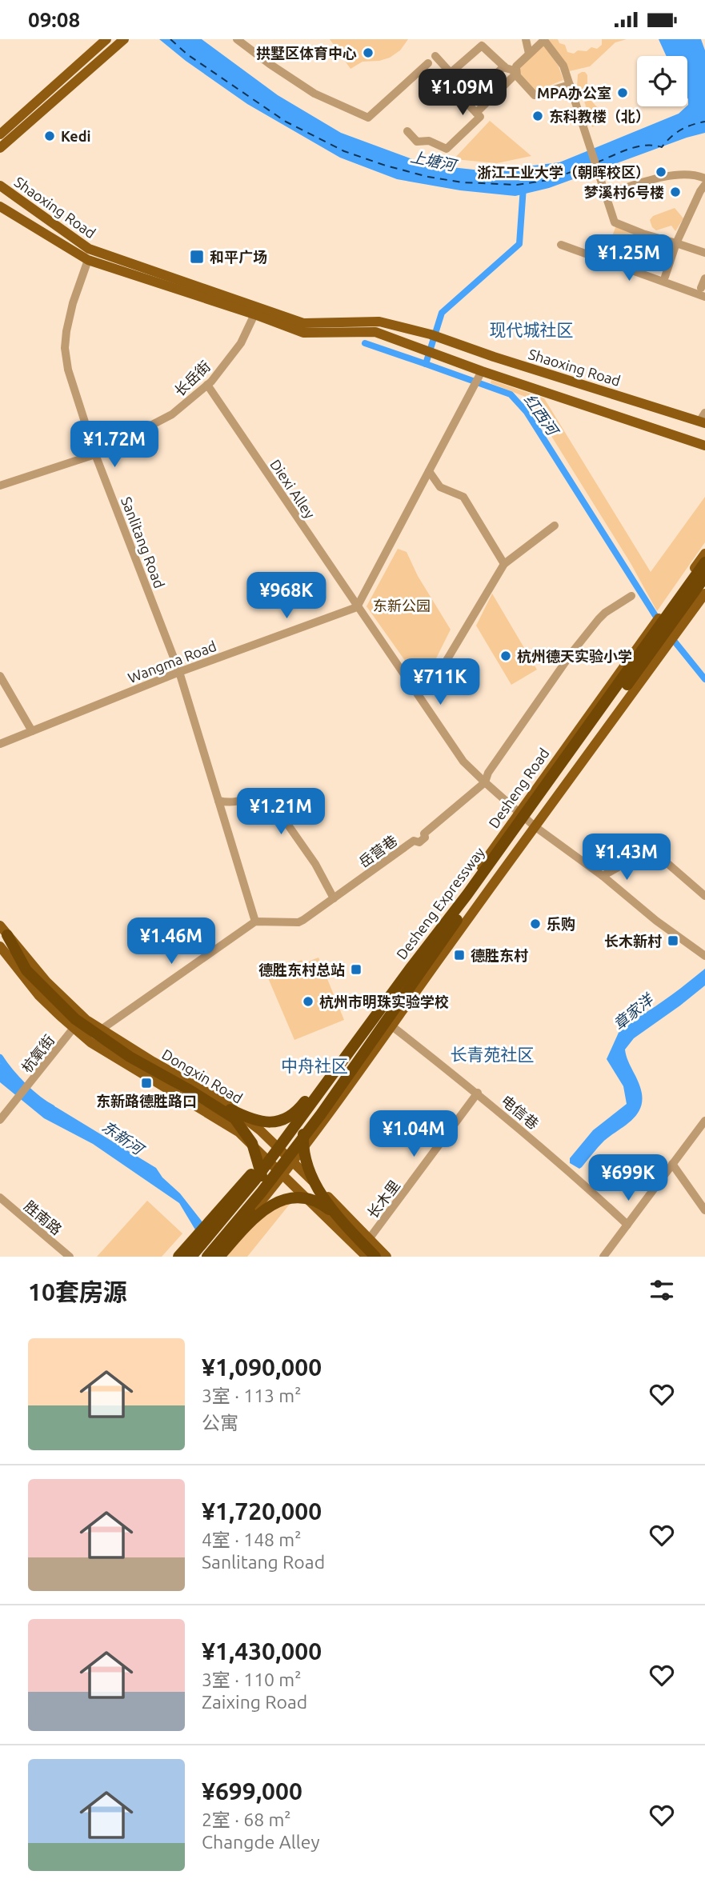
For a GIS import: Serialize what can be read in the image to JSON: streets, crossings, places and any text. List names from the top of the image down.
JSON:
{
  "streets": {
    "highway": ["Desheng Expressway"],
    "main road": ["Shaoxing Road", "Desheng Road", "Dongxin Road"],
    "street": [
      "长岳街",
      "Diexi Alley",
      "Sanlitang Road",
      "Wangma Road",
      "岳营巷",
      "杭氧街",
      "电信巷",
      "长木里",
      "胜南路"
    ]
  },
  "crossings": [
    ["Shaoxing Road", "长岳街"],
    ["Shaoxing Road", "Sanlitang Road"],
    ["长岳街", "Diexi Alley"],
    ["长岳街", "Sanlitang Road"],
    ["Diexi Alley", "Wangma Road"],
    ["Diexi Alley", "Desheng Road"],
    ["Diexi Alley", "岳营巷"],
    ["Sanlitang Road", "Wangma Road"],
    ["Sanlitang Road", "岳营巷"],
    ["Desheng Road", "Desheng Expressway"],
    ["Desheng Road", "Dongxin Road"],
    ["杭氧街", "Dongxin Road"],
    ["Dongxin Road", "长木里"],
    ["电信巷", "长木里"]
  ],
  "districts": ["现代城社区", "长青苑社区", "中舟社区"],
  "water": [
    "上塘河",
    "红西河",
    "章家洋",
    "东新河"
  ],
  "parks": ["东新公园"],
  "places": {
    "other": [
      "拱墅区体育中心",
      "MPA办公室",
      "东科教楼（北）",
      "Kedi",
      "浙江工业大学（朝晖校区）",
      "梦溪村6号楼",
      "杭州德天实验小学",
      "乐购",
      "杭州市明珠实验学校"
    ],
    "transit": [
      "和平广场",
      "长木新村",
      "德胜东村",
      "德胜东村总站",
      "东新路德胜路口"
    ]
  },
  "page": {
    "status": "09:08",
    "price": [
      "¥1.09M",
      "¥1.25M",
      "¥1.72M",
      "¥968K",
      "¥711K",
      "¥1.21M",
      "¥1.43M",
      "¥1.46M",
      "¥1.04M",
      "¥699K"
    ],
    "heading": "10套房源",
    "list": [
      {
        "name": "¥1,090,000",
        "note": "3室 · 113 m² · 公寓"
      },
      {
        "name": "¥1,720,000",
        "note": "4室 · 148 m² · Sanlitang Road"
      },
      {
        "name": "¥1,430,000",
        "note": "3室 · 110 m² · Zaixing Road"
      },
      {
        "name": "¥699,000",
        "note": "2室 · 68 m² · Changde Alley"
      }
    ]
  }
}
